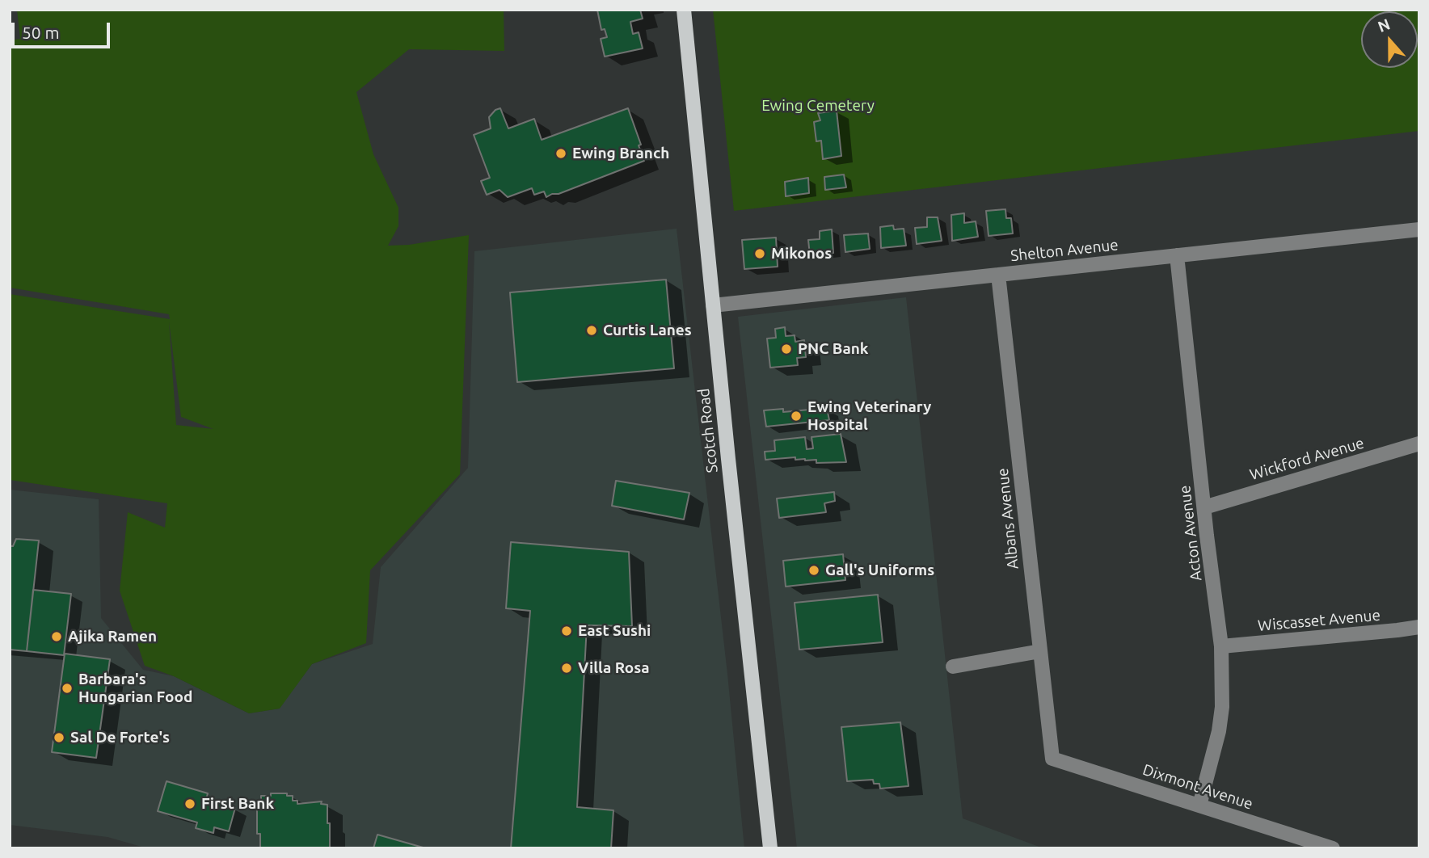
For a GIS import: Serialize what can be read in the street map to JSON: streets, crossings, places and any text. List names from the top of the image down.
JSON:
{
  "streets": {
    "main road": ["Scotch Road"],
    "street": [
      "Shelton Avenue",
      "Wickford Avenue",
      "Albans Avenue",
      "Acton Avenue",
      "Wiscasset Avenue",
      "Dixmont Avenue"
    ]
  },
  "crossings": [
    ["Shelton Avenue", "Scotch Road"],
    ["Shelton Avenue", "Albans Avenue"],
    ["Shelton Avenue", "Acton Avenue"],
    ["Wickford Avenue", "Acton Avenue"],
    ["Albans Avenue", "Dixmont Avenue"],
    ["Acton Avenue", "Wiscasset Avenue"],
    ["Acton Avenue", "Dixmont Avenue"]
  ],
  "parks": ["Ewing Cemetery"],
  "places": [
    "Ewing Branch",
    "Mikonos",
    "Curtis Lanes",
    "PNC Bank",
    "Ewing Veterinary Hospital",
    "Gall's Uniforms",
    "East Sushi",
    "Ajika Ramen",
    "Villa Rosa",
    "Barbara's Hungarian Food",
    "Sal De Forte's",
    "First Bank"
  ],
  "scale_bar": "50 m",
  "north": "top"
}
